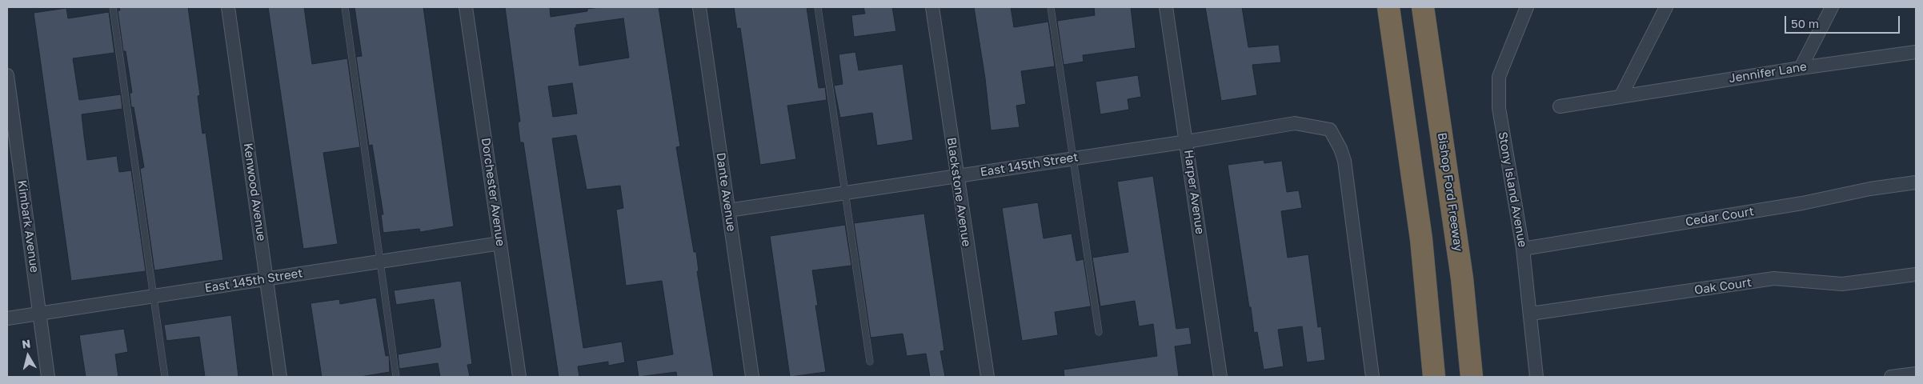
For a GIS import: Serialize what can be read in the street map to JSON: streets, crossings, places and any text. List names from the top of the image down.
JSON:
{
  "streets": {
    "highway": ["Bishop Ford Freeway"],
    "street": [
      "Jennifer Lane",
      "East 145th Street",
      "Stony Island Avenue",
      "Kenwood Avenue",
      "Dorchester Avenue",
      "Dante Avenue",
      "Blackstone Avenue",
      "Harper Avenue",
      "Cedar Court",
      "Kimbark Avenue",
      "Oak Court"
    ]
  },
  "crossings": [
    ["East 145th Street", "Kenwood Avenue"],
    ["East 145th Street", "Dorchester Avenue"],
    ["East 145th Street", "Dante Avenue"],
    ["East 145th Street", "Blackstone Avenue"],
    ["East 145th Street", "Harper Avenue"],
    ["East 145th Street", "Kimbark Avenue"],
    ["Stony Island Avenue", "Cedar Court"],
    ["Stony Island Avenue", "Oak Court"]
  ],
  "scale_bar": "50 m",
  "north": "top"
}
